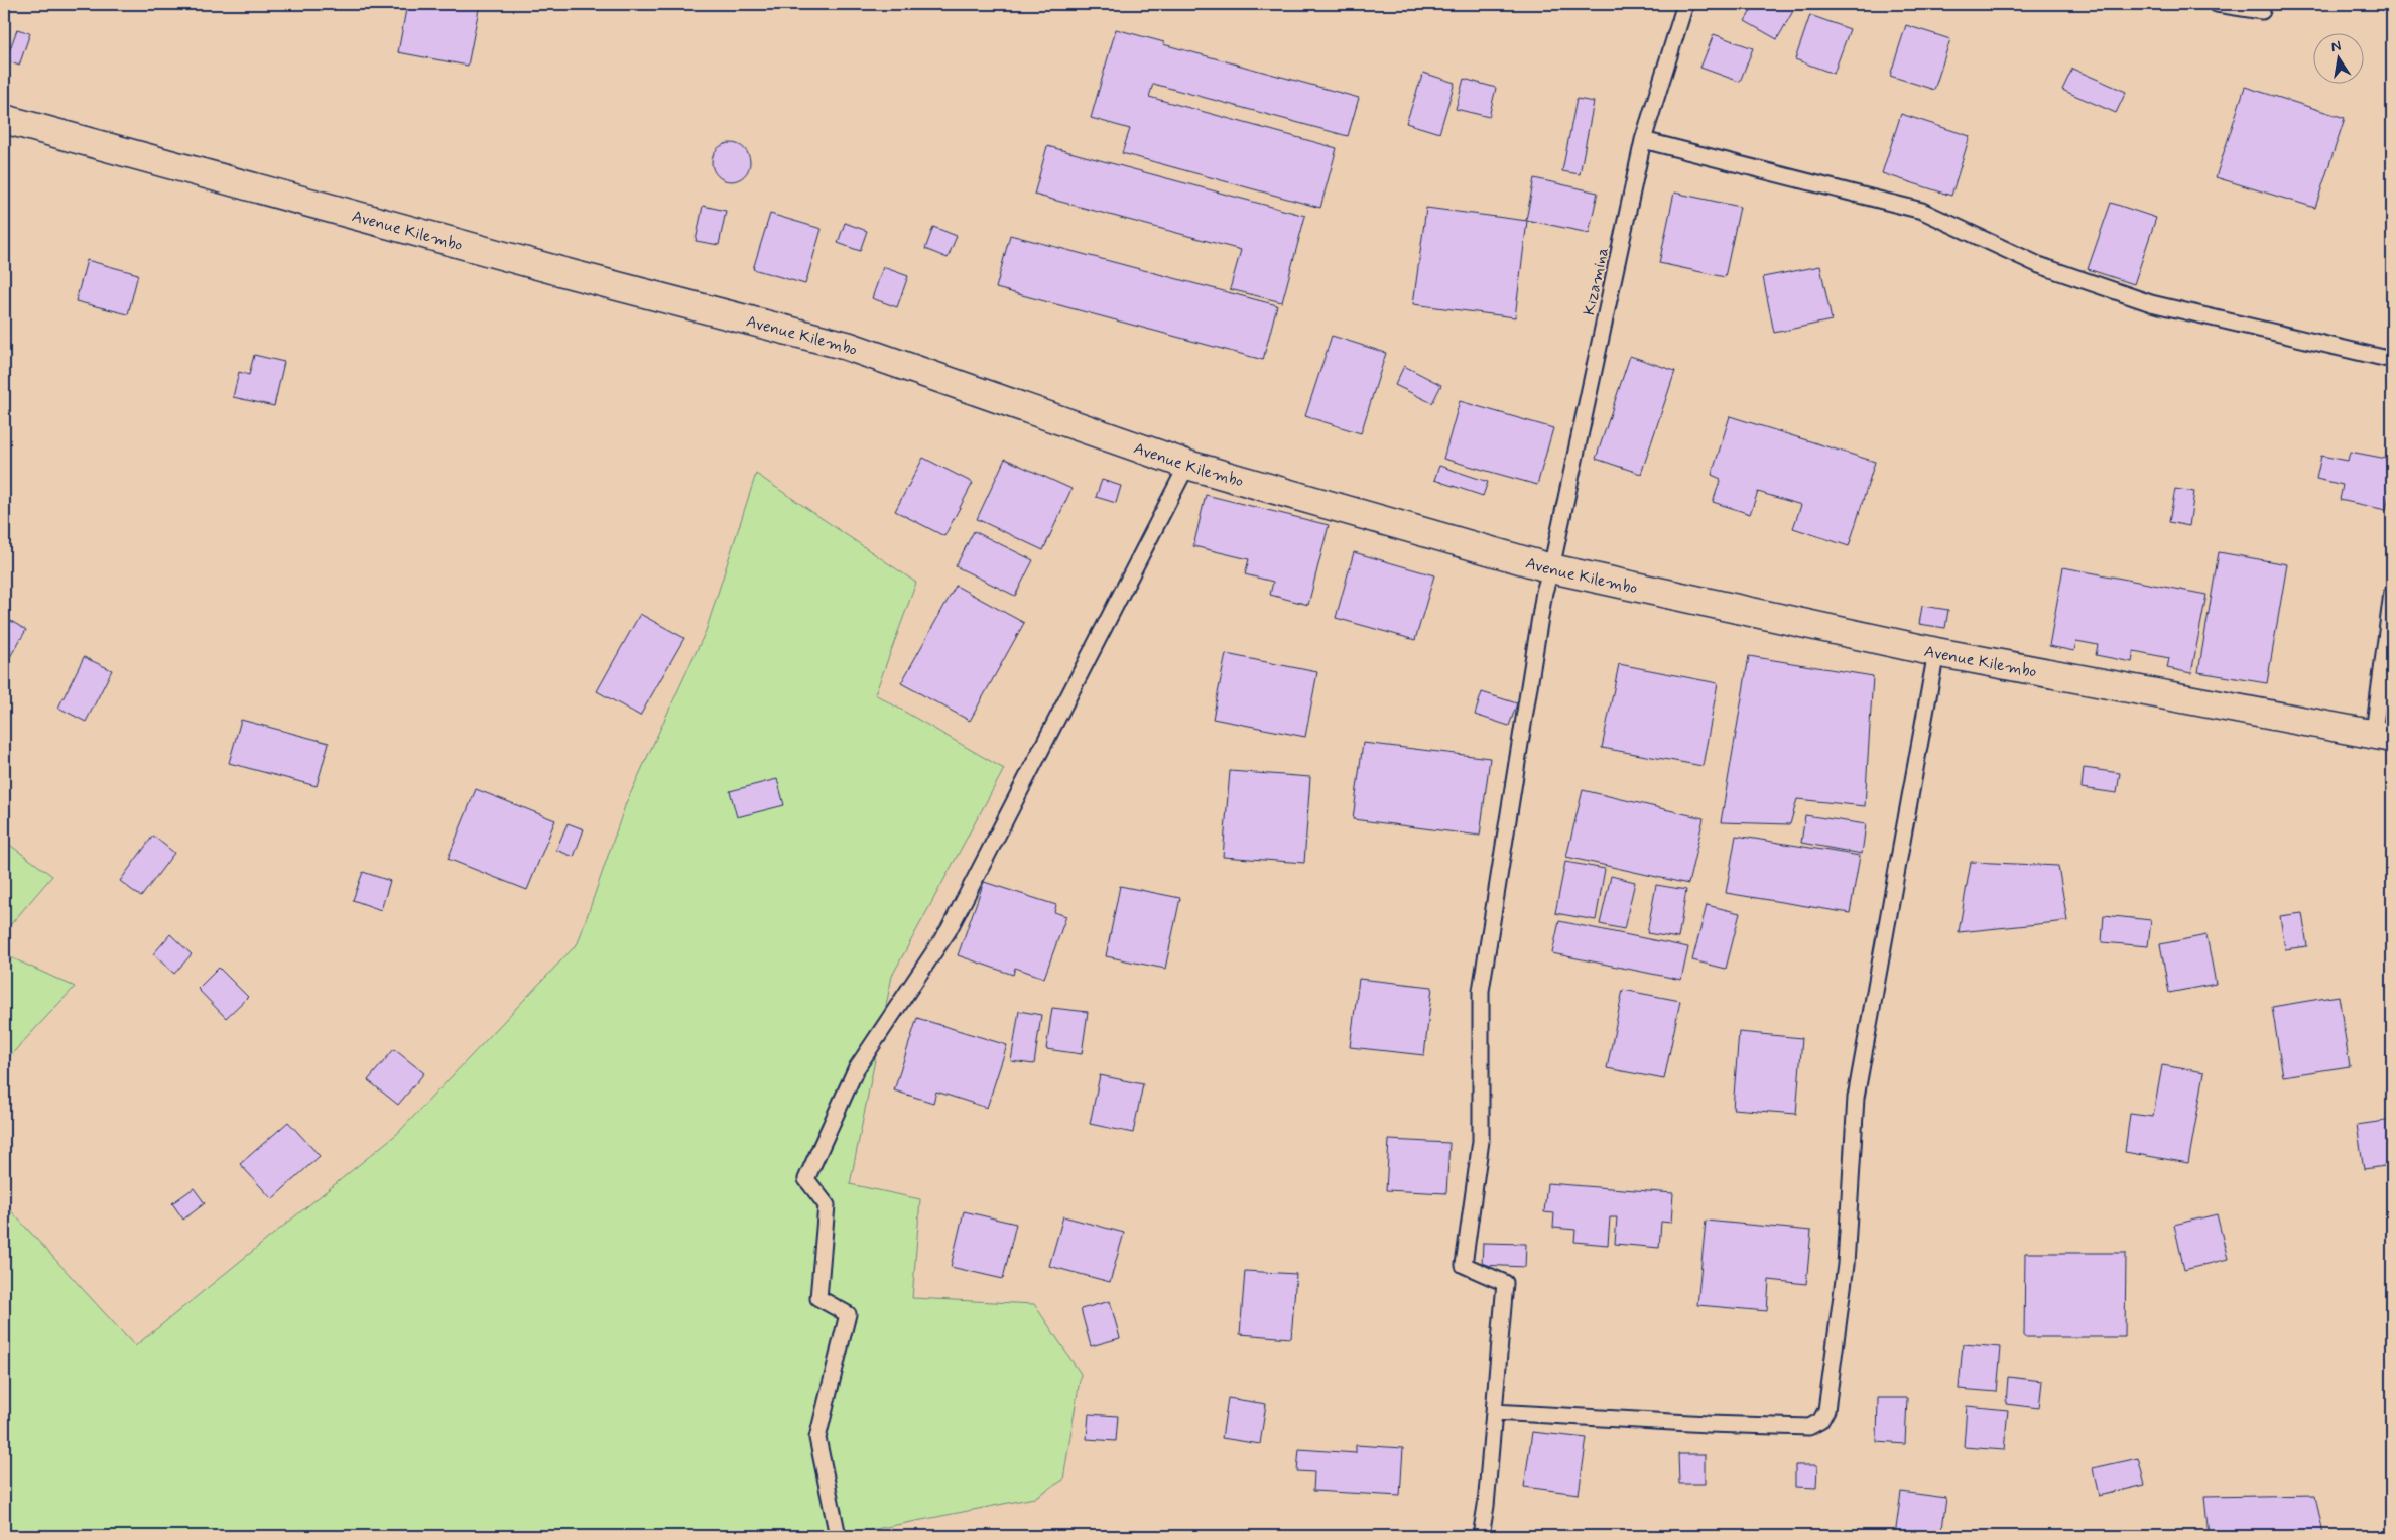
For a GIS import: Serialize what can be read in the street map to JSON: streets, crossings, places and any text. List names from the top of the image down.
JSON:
{
  "streets": {
    "street": ["Avenue Kilembo"],
    "lane": ["Kizamina"]
  },
  "crossings": [
    ["Avenue Kilembo", "Kizamina"]
  ],
  "north": "top"
}
